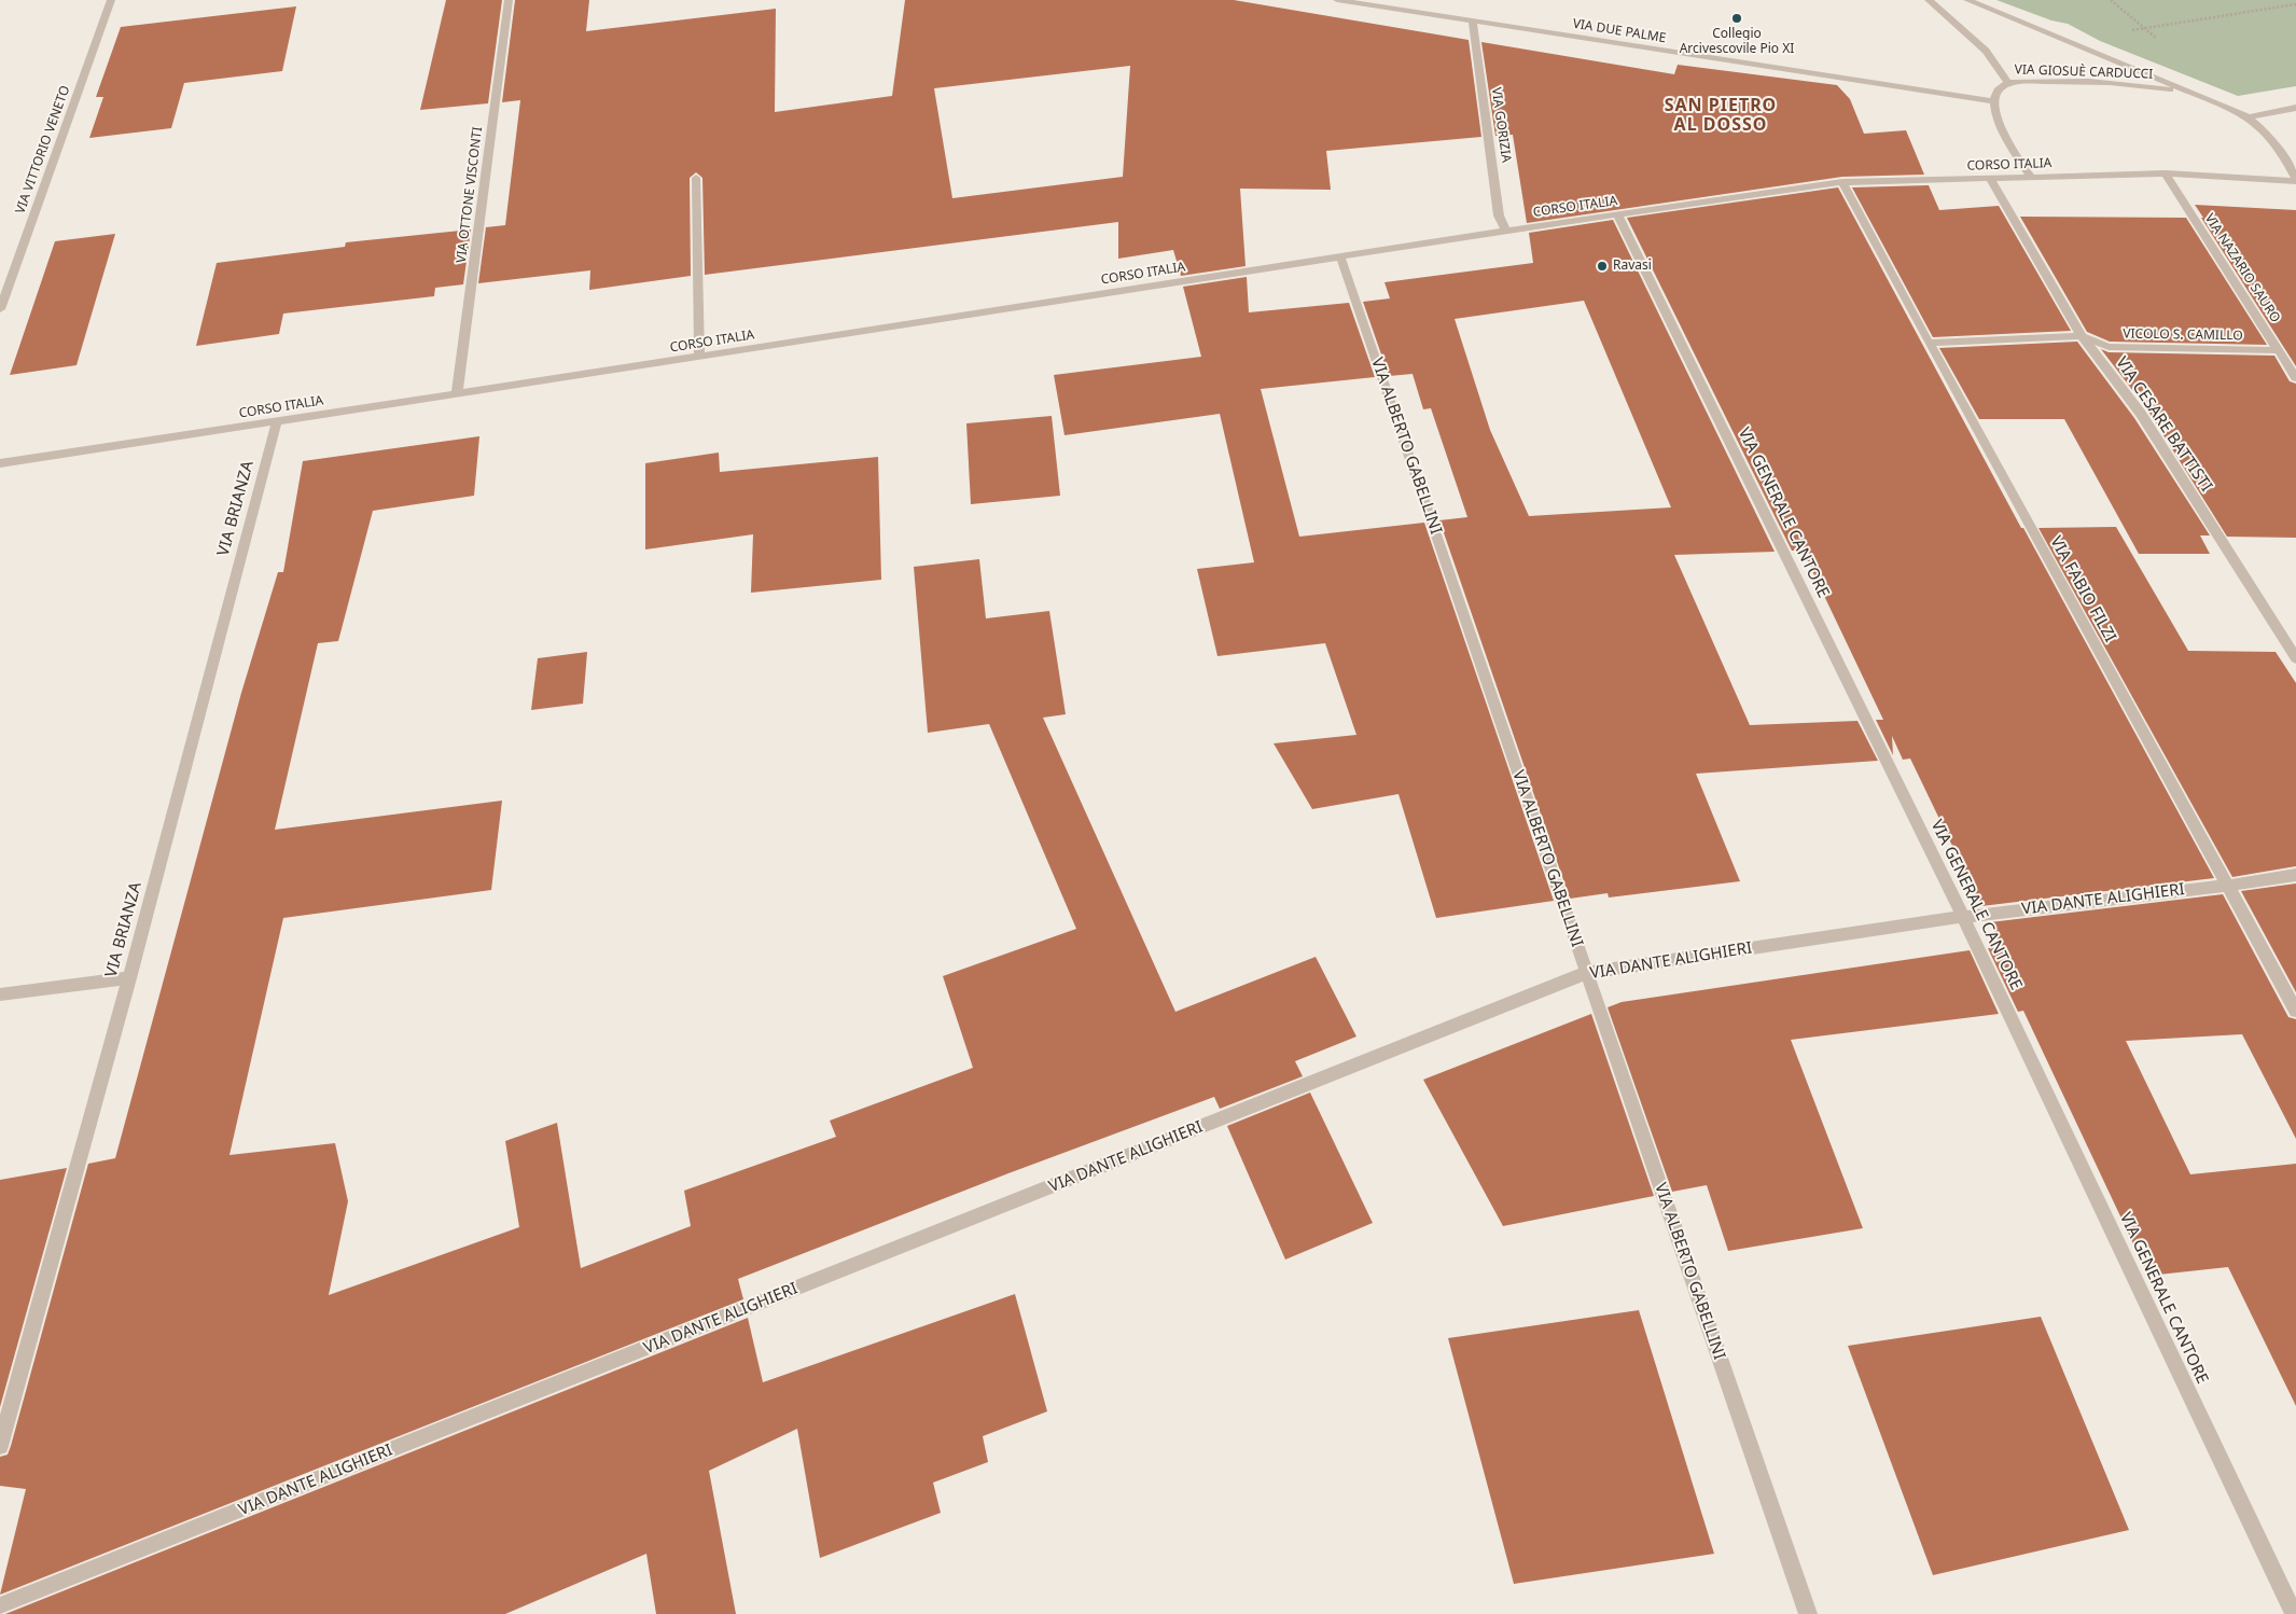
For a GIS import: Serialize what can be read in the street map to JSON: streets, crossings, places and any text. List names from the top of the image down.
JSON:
{
  "streets": {
    "street": [
      "VIA DUE PALME",
      "VIA GIOSUÈ CARDUCCI",
      "VIA GORIZIA",
      "VIA VITTORIO VENETO",
      "CORSO ITALIA",
      "VIA OTTONE VISCONTI",
      "VIA NAZARIO SAURO",
      "VICOLO S. CAMILLO",
      "VIA CESARE BATTISTI",
      "VIA ALBERTO GABELLINI",
      "VIA BRIANZA",
      "VIA GENERALE CANTORE",
      "VIA FABIO FILZI",
      "VIA DANTE ALIGHIERI"
    ]
  },
  "crossings": [
    ["VIA DUE PALME", "VIA GORIZIA"],
    ["VIA GORIZIA", "CORSO ITALIA"],
    ["CORSO ITALIA", "VIA OTTONE VISCONTI"],
    ["CORSO ITALIA", "VIA NAZARIO SAURO"],
    ["CORSO ITALIA", "VIA CESARE BATTISTI"],
    ["CORSO ITALIA", "VIA ALBERTO GABELLINI"],
    ["CORSO ITALIA", "VIA BRIANZA"],
    ["CORSO ITALIA", "VIA GENERALE CANTORE"],
    ["CORSO ITALIA", "VIA FABIO FILZI"],
    ["VIA NAZARIO SAURO", "VICOLO S. CAMILLO"],
    ["VICOLO S. CAMILLO", "VIA CESARE BATTISTI"],
    ["VICOLO S. CAMILLO", "VIA FABIO FILZI"],
    ["VIA ALBERTO GABELLINI", "VIA DANTE ALIGHIERI"],
    ["VIA GENERALE CANTORE", "VIA DANTE ALIGHIERI"],
    ["VIA FABIO FILZI", "VIA DANTE ALIGHIERI"]
  ],
  "districts": ["SAN PIETRO AL DOSSO"],
  "places": ["Collegio Arcivescovile Pio XI", "Ravasi"]
}
